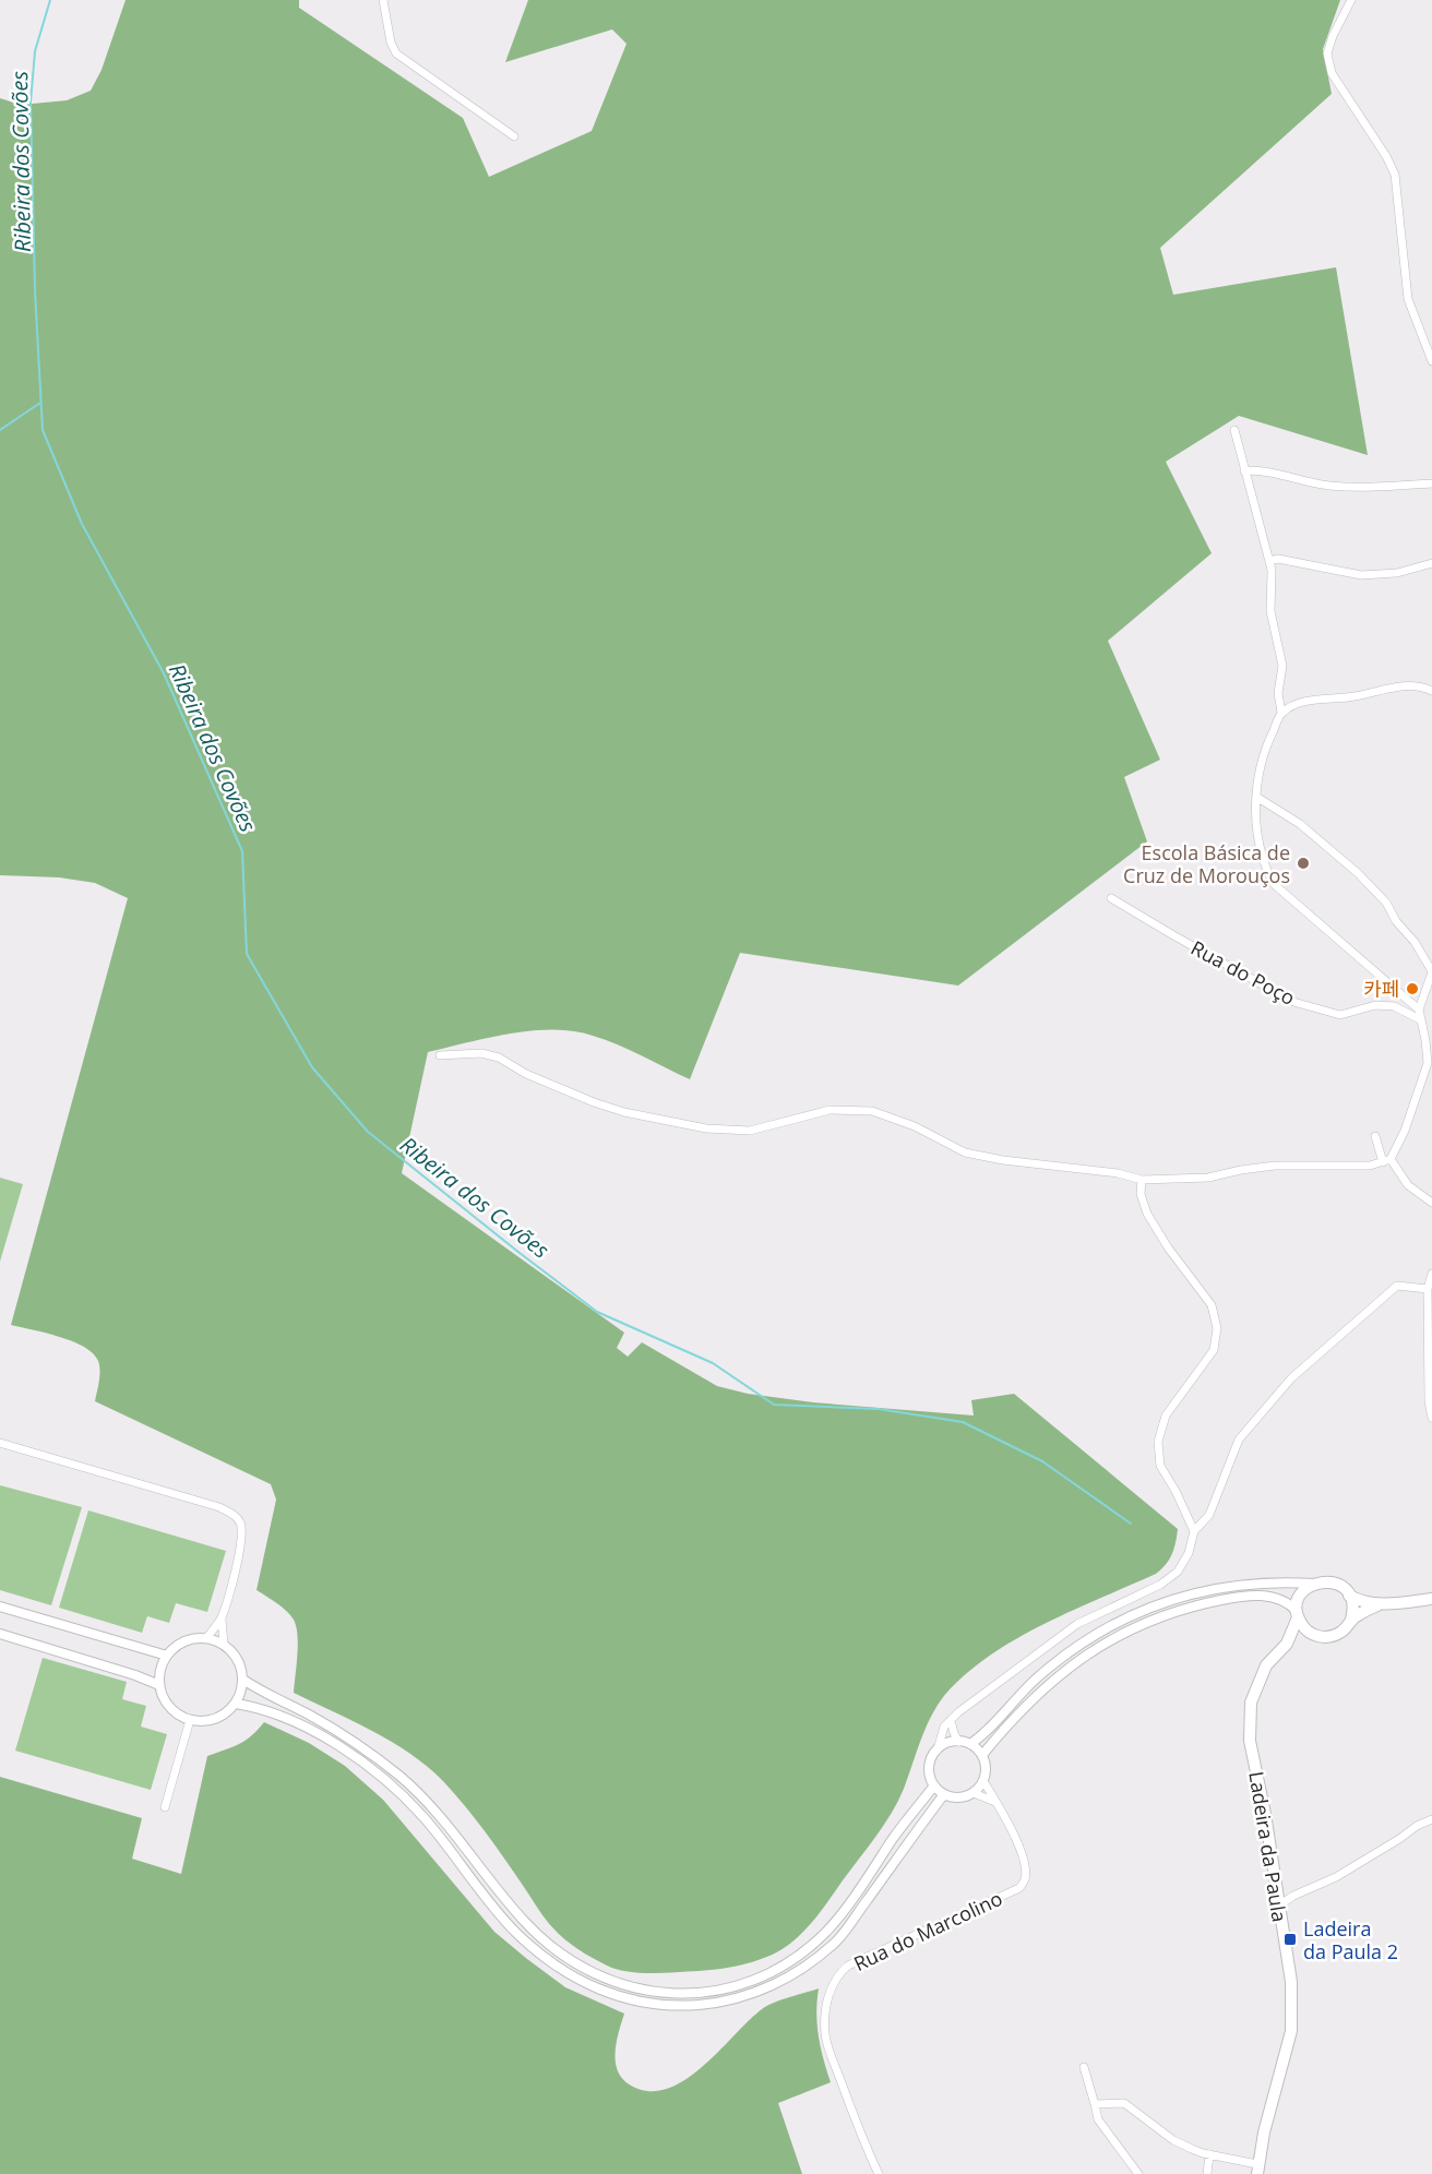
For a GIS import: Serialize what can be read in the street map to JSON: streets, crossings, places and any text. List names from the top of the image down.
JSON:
{
  "streets": {
    "main road": ["Ladeira da Paula"],
    "street": ["Rua do Poço", "Rua do Marcolino"]
  },
  "water": ["Ribeira dos Covões"],
  "places": {
    "other": ["Escola Básica de Cruz de Morouços", "카페"],
    "transit": ["Ladeira da Paula 2"]
  }
}
